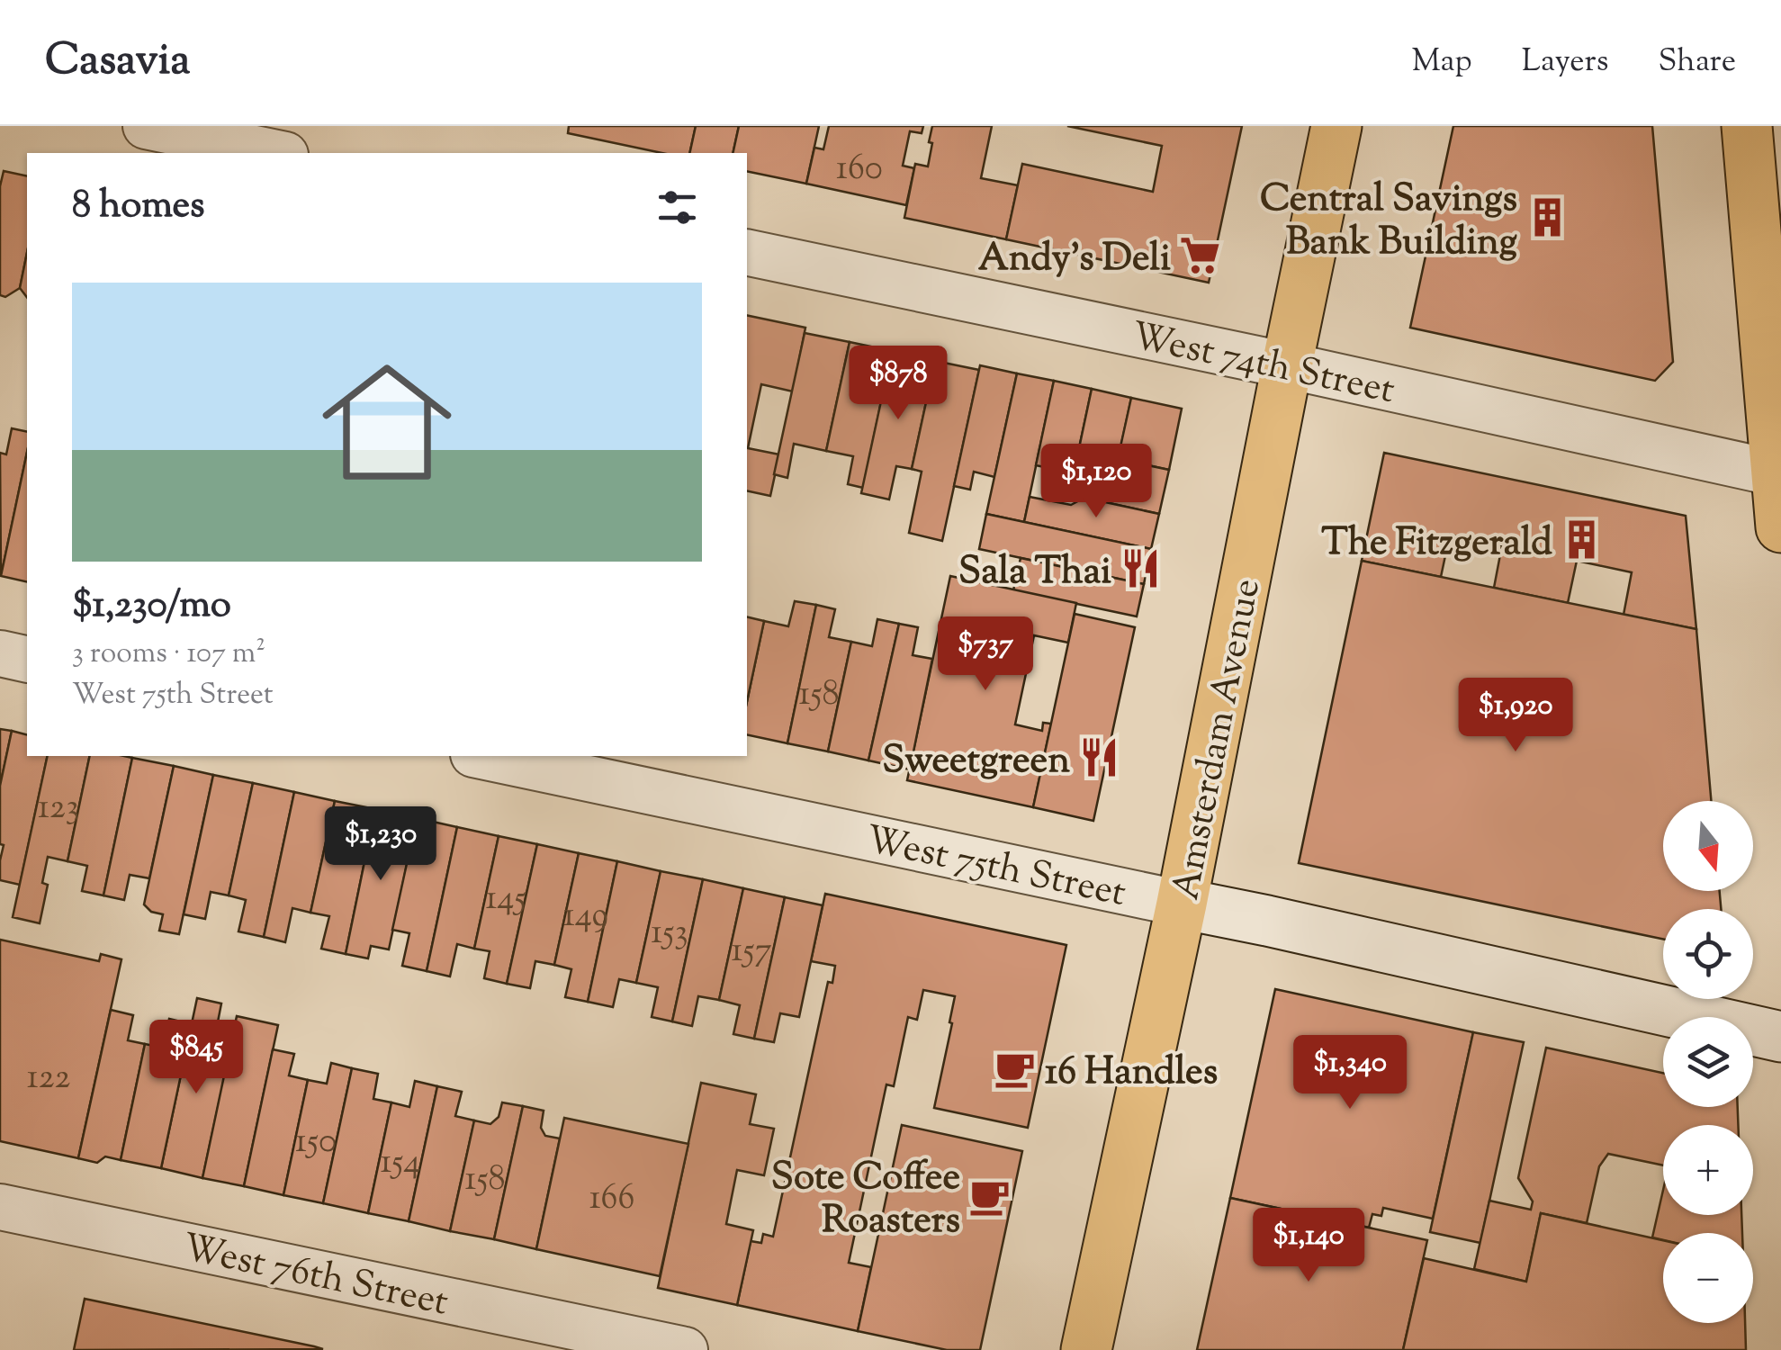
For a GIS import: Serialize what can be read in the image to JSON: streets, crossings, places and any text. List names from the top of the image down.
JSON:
{
  "streets": {
    "main road": ["Amsterdam Avenue", "West 75th Street"],
    "street": ["West 74th Street", "West 76th Street"]
  },
  "crossings": [
    ["West 74th Street", "Amsterdam Avenue"],
    ["Amsterdam Avenue", "West 75th Street"]
  ],
  "places": {
    "building": ["Central Savings Bank Building", "The Fitzgerald"],
    "supermarket": ["Andy's Deli"],
    "restaurant": ["Sala Thai", "Sweetgreen"],
    "cafe": ["16 Handles", "Sote Coffee Roasters"]
  },
  "house_numbers": [
    "160",
    "158",
    "123",
    "145",
    "149",
    "153",
    "157",
    "122",
    "150",
    "154",
    "158",
    "166"
  ],
  "north": "bottom",
  "page": {
    "header": "Casavia",
    "nav": ["Map", "Layers", "Share"],
    "heading": "8 homes",
    "list": [
      {
        "name": "$1,230/mo",
        "note": "3 rooms · 107 m² · West 75th Street"
      }
    ],
    "price": [
      "$878",
      "$1,120",
      "$737",
      "$1,920",
      "$1,230",
      "$845",
      "$1,340",
      "$1,140"
    ],
    "map_buttons": ["+", "−"]
  }
}
